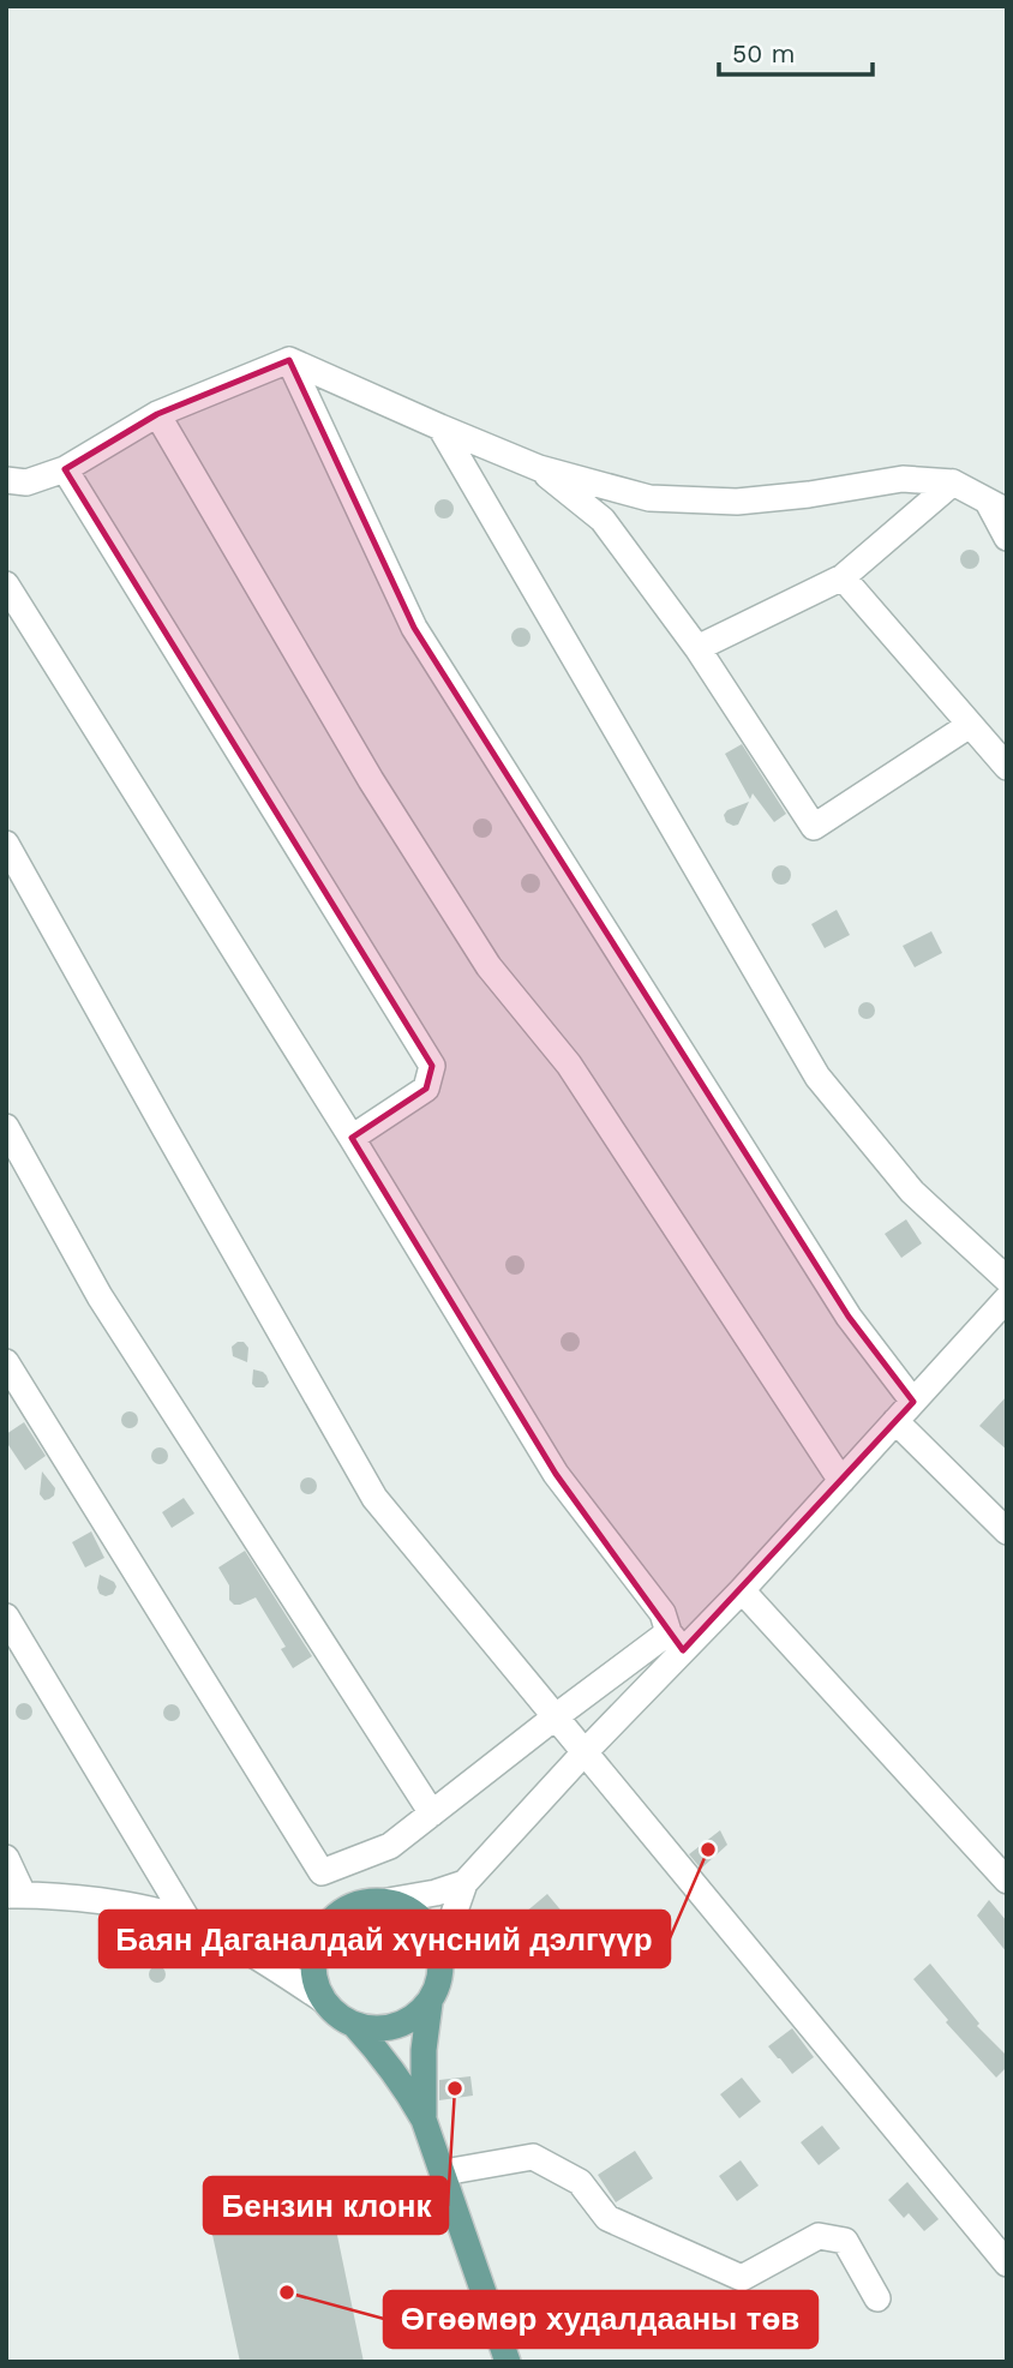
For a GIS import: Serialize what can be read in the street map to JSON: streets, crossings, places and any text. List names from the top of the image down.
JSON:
{
  "places": ["Баян Даганалдай хүнсний дэлгүүр", "Бензин клонк", "Өгөөмөр худалдааны төв"],
  "scale_bar": "50 m"
}
